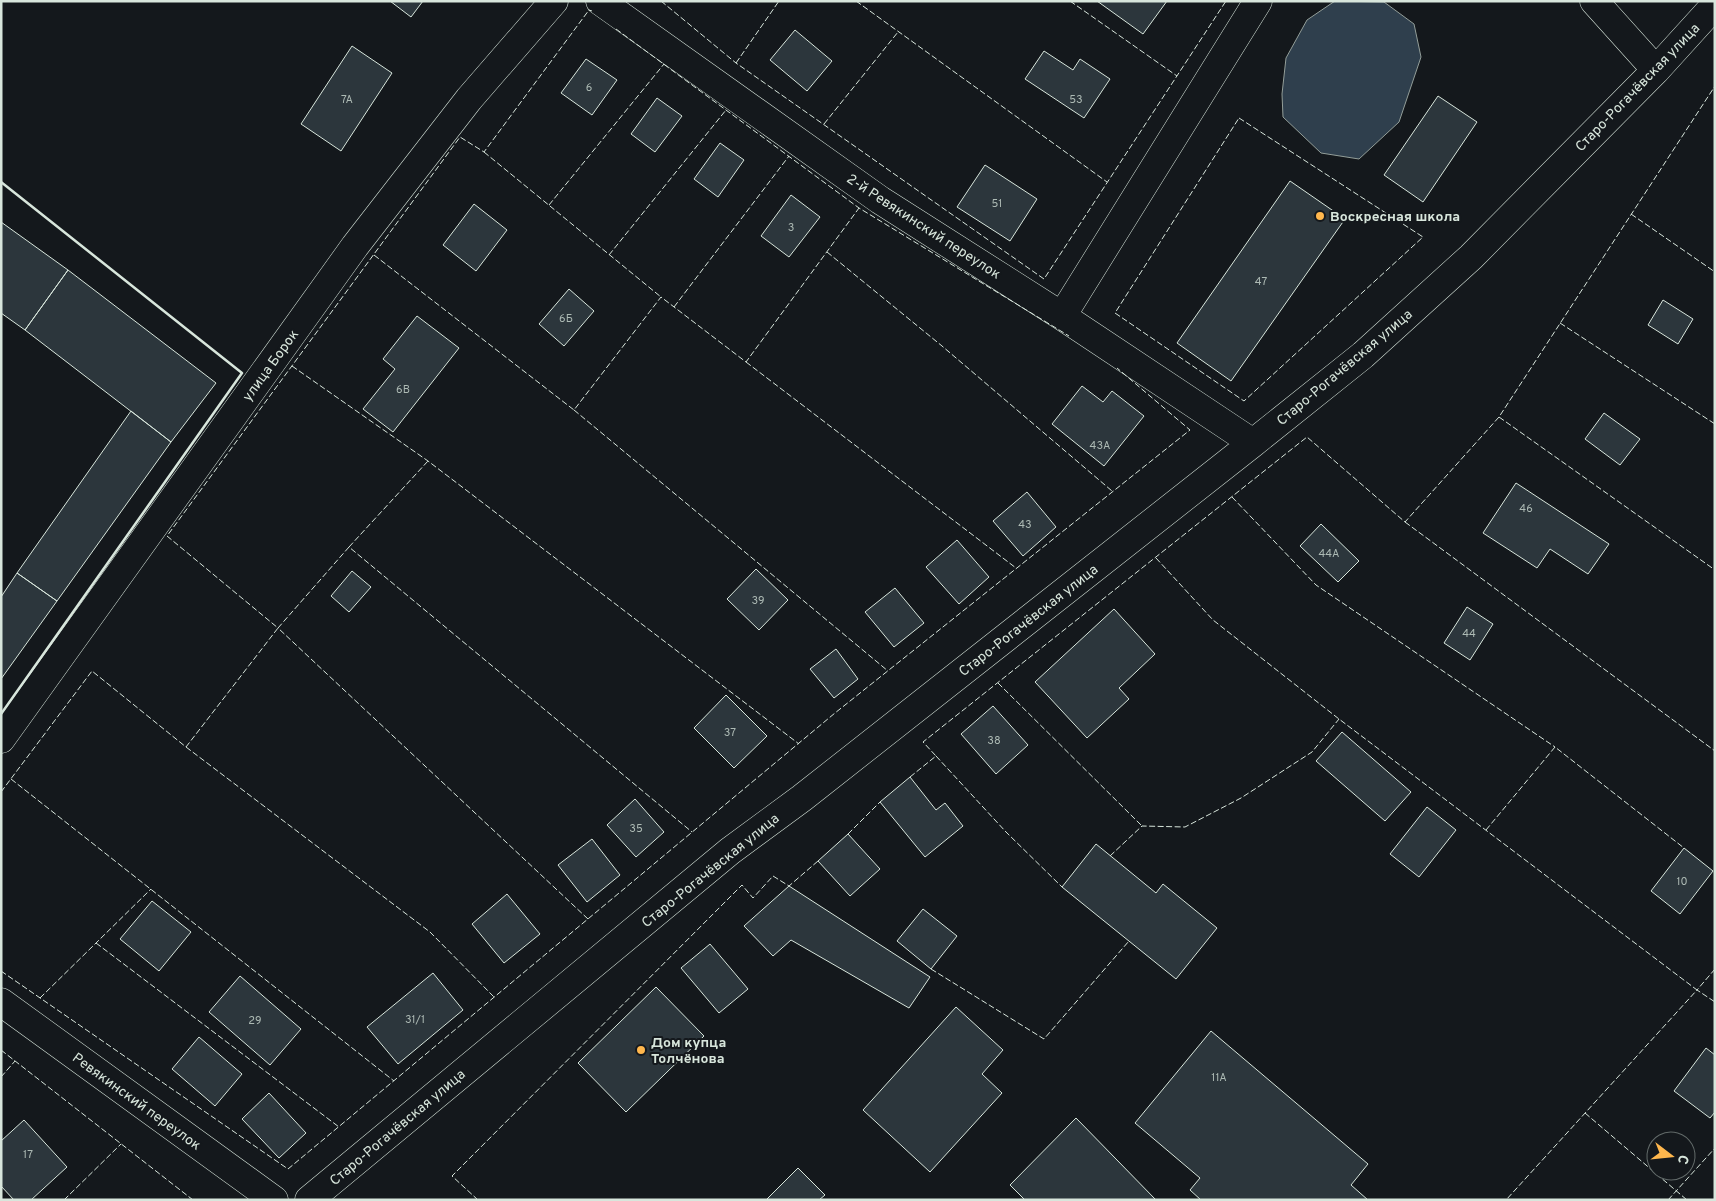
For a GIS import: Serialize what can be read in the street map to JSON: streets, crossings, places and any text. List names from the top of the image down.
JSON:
{
  "streets": {
    "street": [
      "Старо-Рогачёвская улица",
      "2-й Ревякинский переулок",
      "улица Борок",
      "Ревякинский переулок"
    ]
  },
  "crossings": [
    ["Старо-Рогачёвская улица", "2-й Ревякинский переулок"]
  ],
  "places": ["Воскресная школа", "Дом купца Толчёнова"],
  "house_numbers": [
    "6",
    "7А",
    "53",
    "51",
    "3",
    "47",
    "6Б",
    "6В",
    "43А",
    "46",
    "43",
    "44А",
    "39",
    "44",
    "37",
    "38",
    "35",
    "10",
    "31/1",
    "29",
    "11А",
    "17"
  ],
  "north": "right"
}
